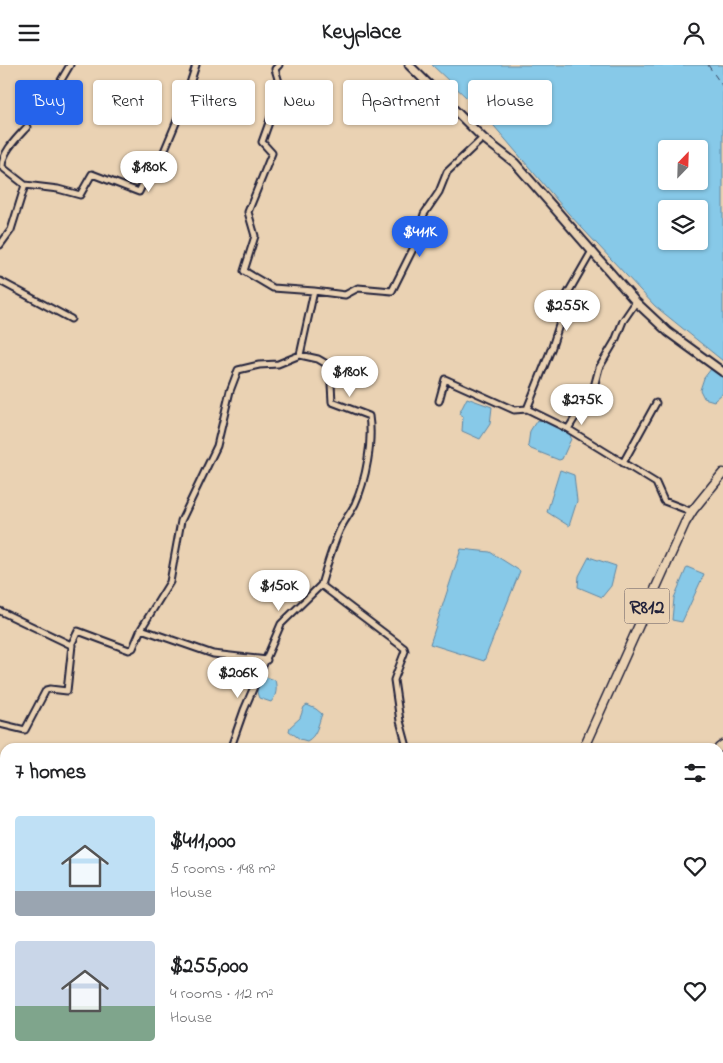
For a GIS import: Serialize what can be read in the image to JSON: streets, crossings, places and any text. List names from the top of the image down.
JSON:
{
  "streets": {
    "main road": ["R812"]
  },
  "north": "top right",
  "page": {
    "header": "Keyplace",
    "chip": [
      "Buy",
      "Rent",
      "Filters",
      "New",
      "Apartment",
      "House"
    ],
    "price": [
      "$180K",
      "$411K",
      "$255K",
      "$180K",
      "$275K",
      "$150K",
      "$206K"
    ],
    "heading": "7 homes",
    "list": [
      {
        "name": "$411,000",
        "note": "5 rooms · 148 m² · House"
      },
      {
        "name": "$255,000",
        "note": "4 rooms · 112 m² · House"
      }
    ]
  }
}
